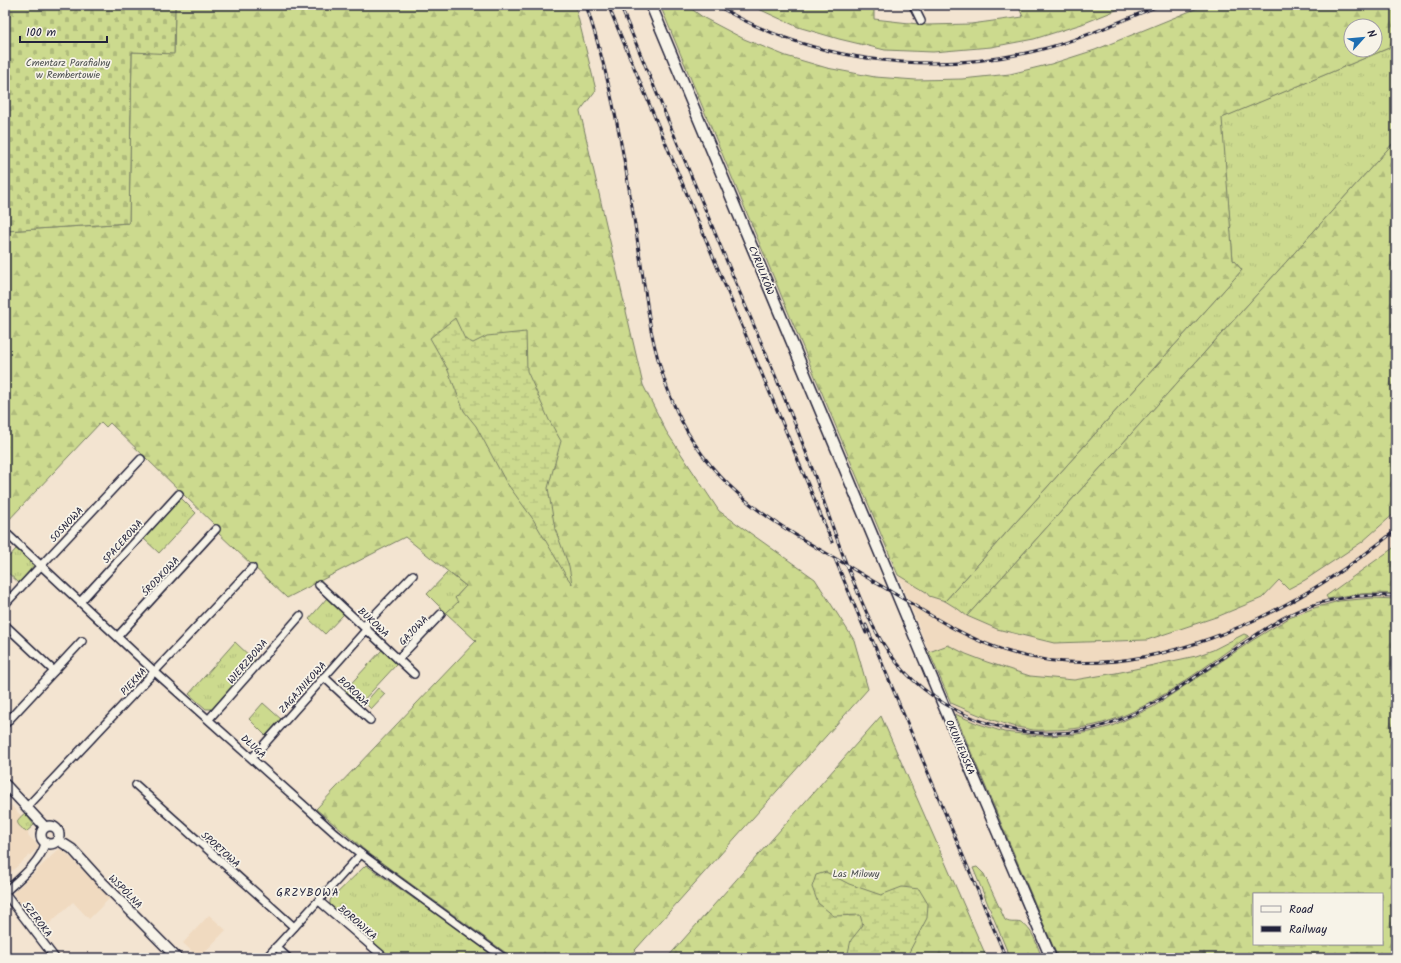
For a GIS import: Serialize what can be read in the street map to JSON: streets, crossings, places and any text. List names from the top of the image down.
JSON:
{
  "streets": {
    "main road": ["CYRULIKÓW", "OKUNIEWSKA"],
    "street": [
      "SOSNOWA",
      "SPACEROWA",
      "ŚRODKOWA",
      "BUKOWA",
      "GAJOWA",
      "WIERZBOWA",
      "PIĘKNA",
      "ZAGAJNIKOWA",
      "BOROWA",
      "DŁUGA",
      "SPORTOWA",
      "WSPÓLNA",
      "SZEROKA",
      "BOROWIKA"
    ]
  },
  "crossings": [
    ["CYRULIKÓW", "OKUNIEWSKA"],
    ["SOSNOWA", "DŁUGA"],
    ["SPACEROWA", "DŁUGA"],
    ["ŚRODKOWA", "DŁUGA"],
    ["BUKOWA", "GAJOWA"],
    ["BUKOWA", "ZAGAJNIKOWA"],
    ["WIERZBOWA", "DŁUGA"],
    ["PIĘKNA", "DŁUGA"],
    ["ZAGAJNIKOWA", "BOROWA"],
    ["ZAGAJNIKOWA", "DŁUGA"]
  ],
  "districts": ["GRZYBOWA"],
  "parks": ["Cmentarz Parafialny w Rembertowie", "Las Milowy"],
  "legend": ["Road", "Railway"],
  "scale_bar": "100 m",
  "north": "top right"
}
